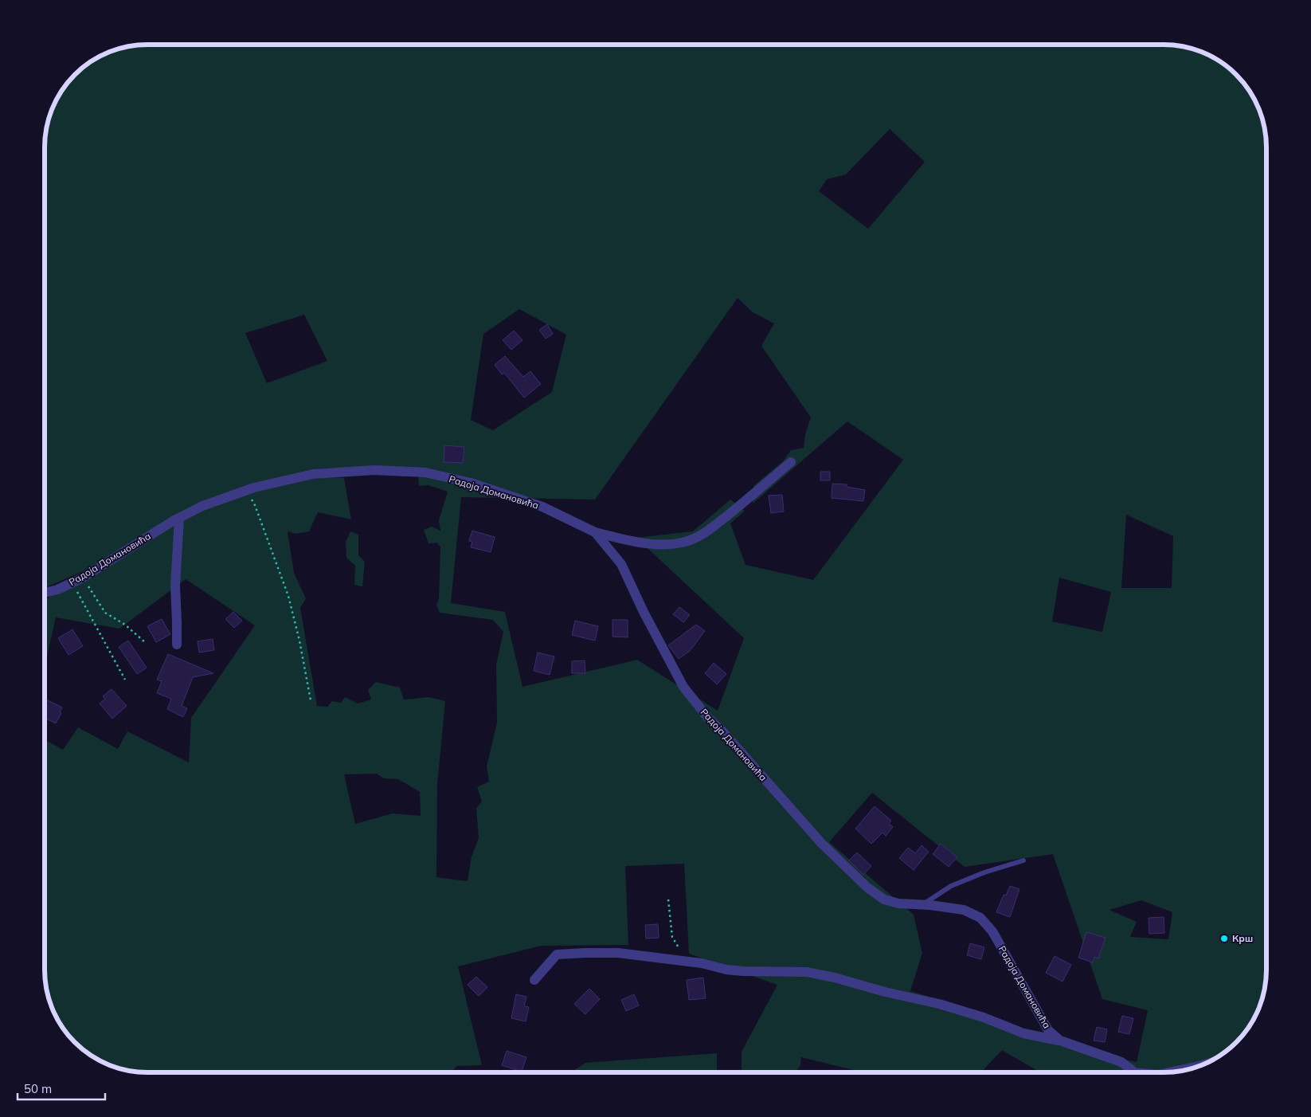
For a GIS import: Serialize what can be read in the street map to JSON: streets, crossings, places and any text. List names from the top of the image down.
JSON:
{
  "streets": {
    "street": ["Радоја Домановића"]
  },
  "places": ["Крш"],
  "scale_bar": "50 m"
}
